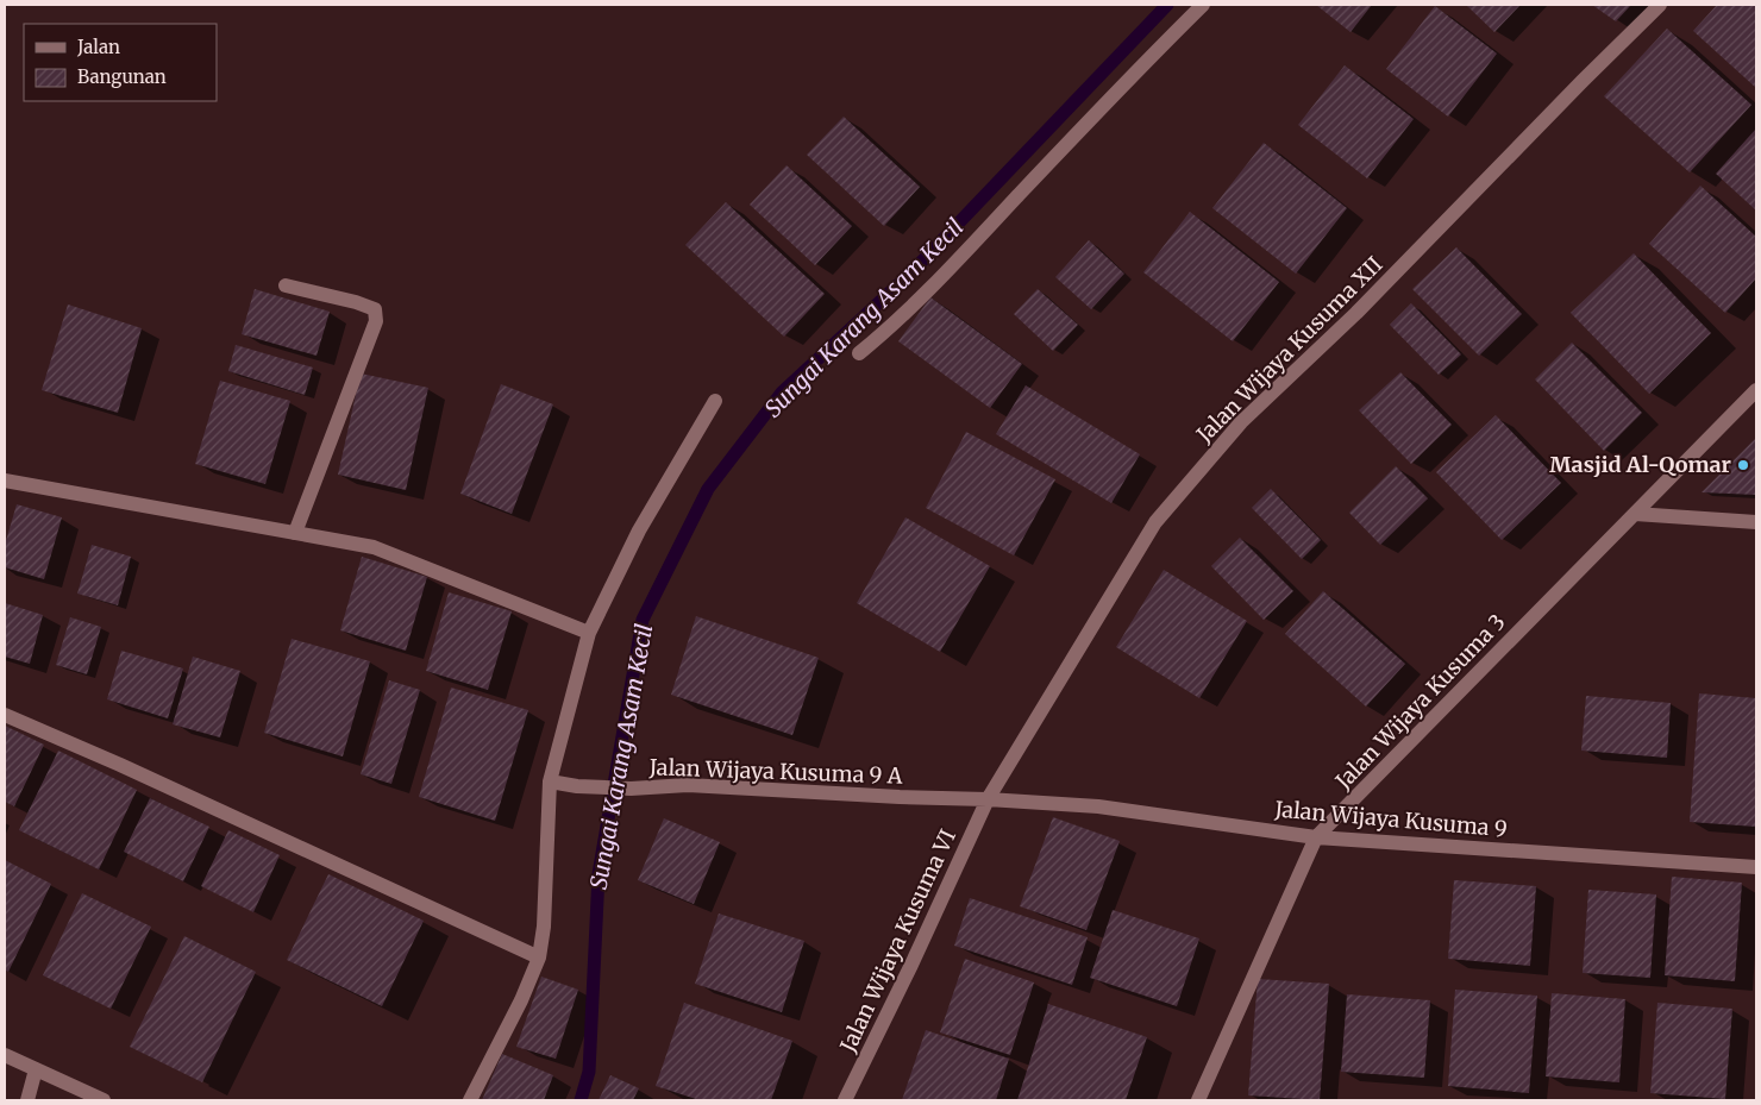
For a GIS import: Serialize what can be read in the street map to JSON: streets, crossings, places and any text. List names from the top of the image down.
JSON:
{
  "streets": {
    "street": [
      "Jalan Wijaya Kusuma XII",
      "Jalan Wijaya Kusuma 3",
      "Jalan Wijaya Kusuma 9 A",
      "Jalan Wijaya Kusuma 9",
      "Jalan Wijaya Kusuma VI"
    ]
  },
  "crossings": [
    ["Jalan Wijaya Kusuma XII", "Jalan Wijaya Kusuma 9 A"],
    ["Jalan Wijaya Kusuma XII", "Jalan Wijaya Kusuma 9"],
    ["Jalan Wijaya Kusuma XII", "Jalan Wijaya Kusuma VI"],
    ["Jalan Wijaya Kusuma 3", "Jalan Wijaya Kusuma 9"],
    ["Jalan Wijaya Kusuma 9 A", "Jalan Wijaya Kusuma 9"],
    ["Jalan Wijaya Kusuma 9 A", "Jalan Wijaya Kusuma VI"],
    ["Jalan Wijaya Kusuma 9", "Jalan Wijaya Kusuma VI"]
  ],
  "water": ["Sungai Karang Asam Kecil"],
  "places": ["Masjid Al-Qomar"],
  "legend": ["Jalan", "Bangunan"]
}
